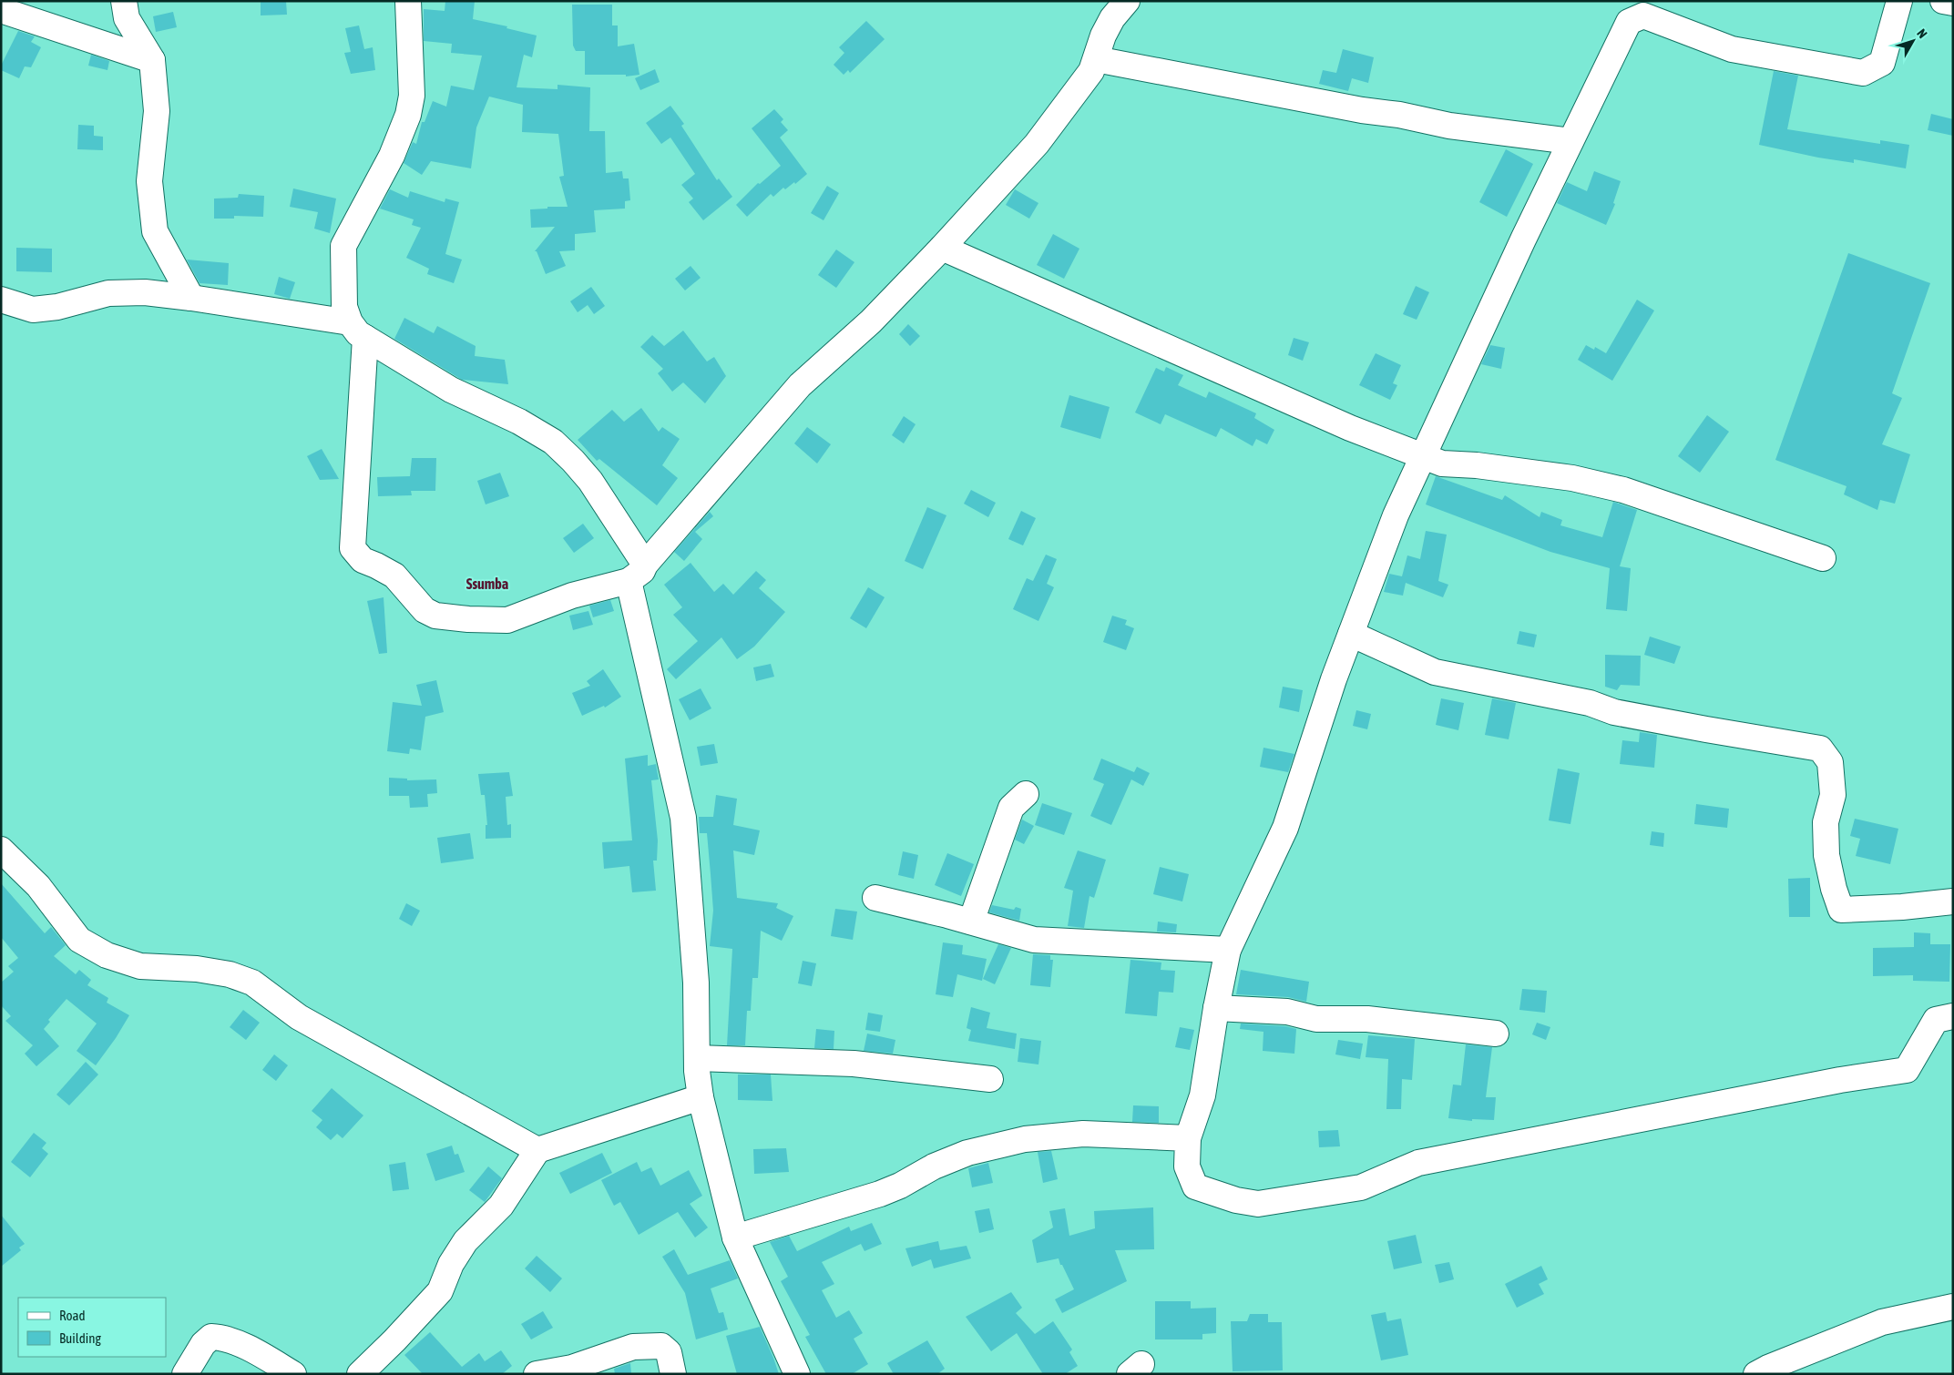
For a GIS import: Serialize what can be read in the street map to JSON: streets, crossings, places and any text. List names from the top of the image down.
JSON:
{
  "districts": ["Ssumba"],
  "legend": ["Road", "Building"],
  "north": "top right"
}
